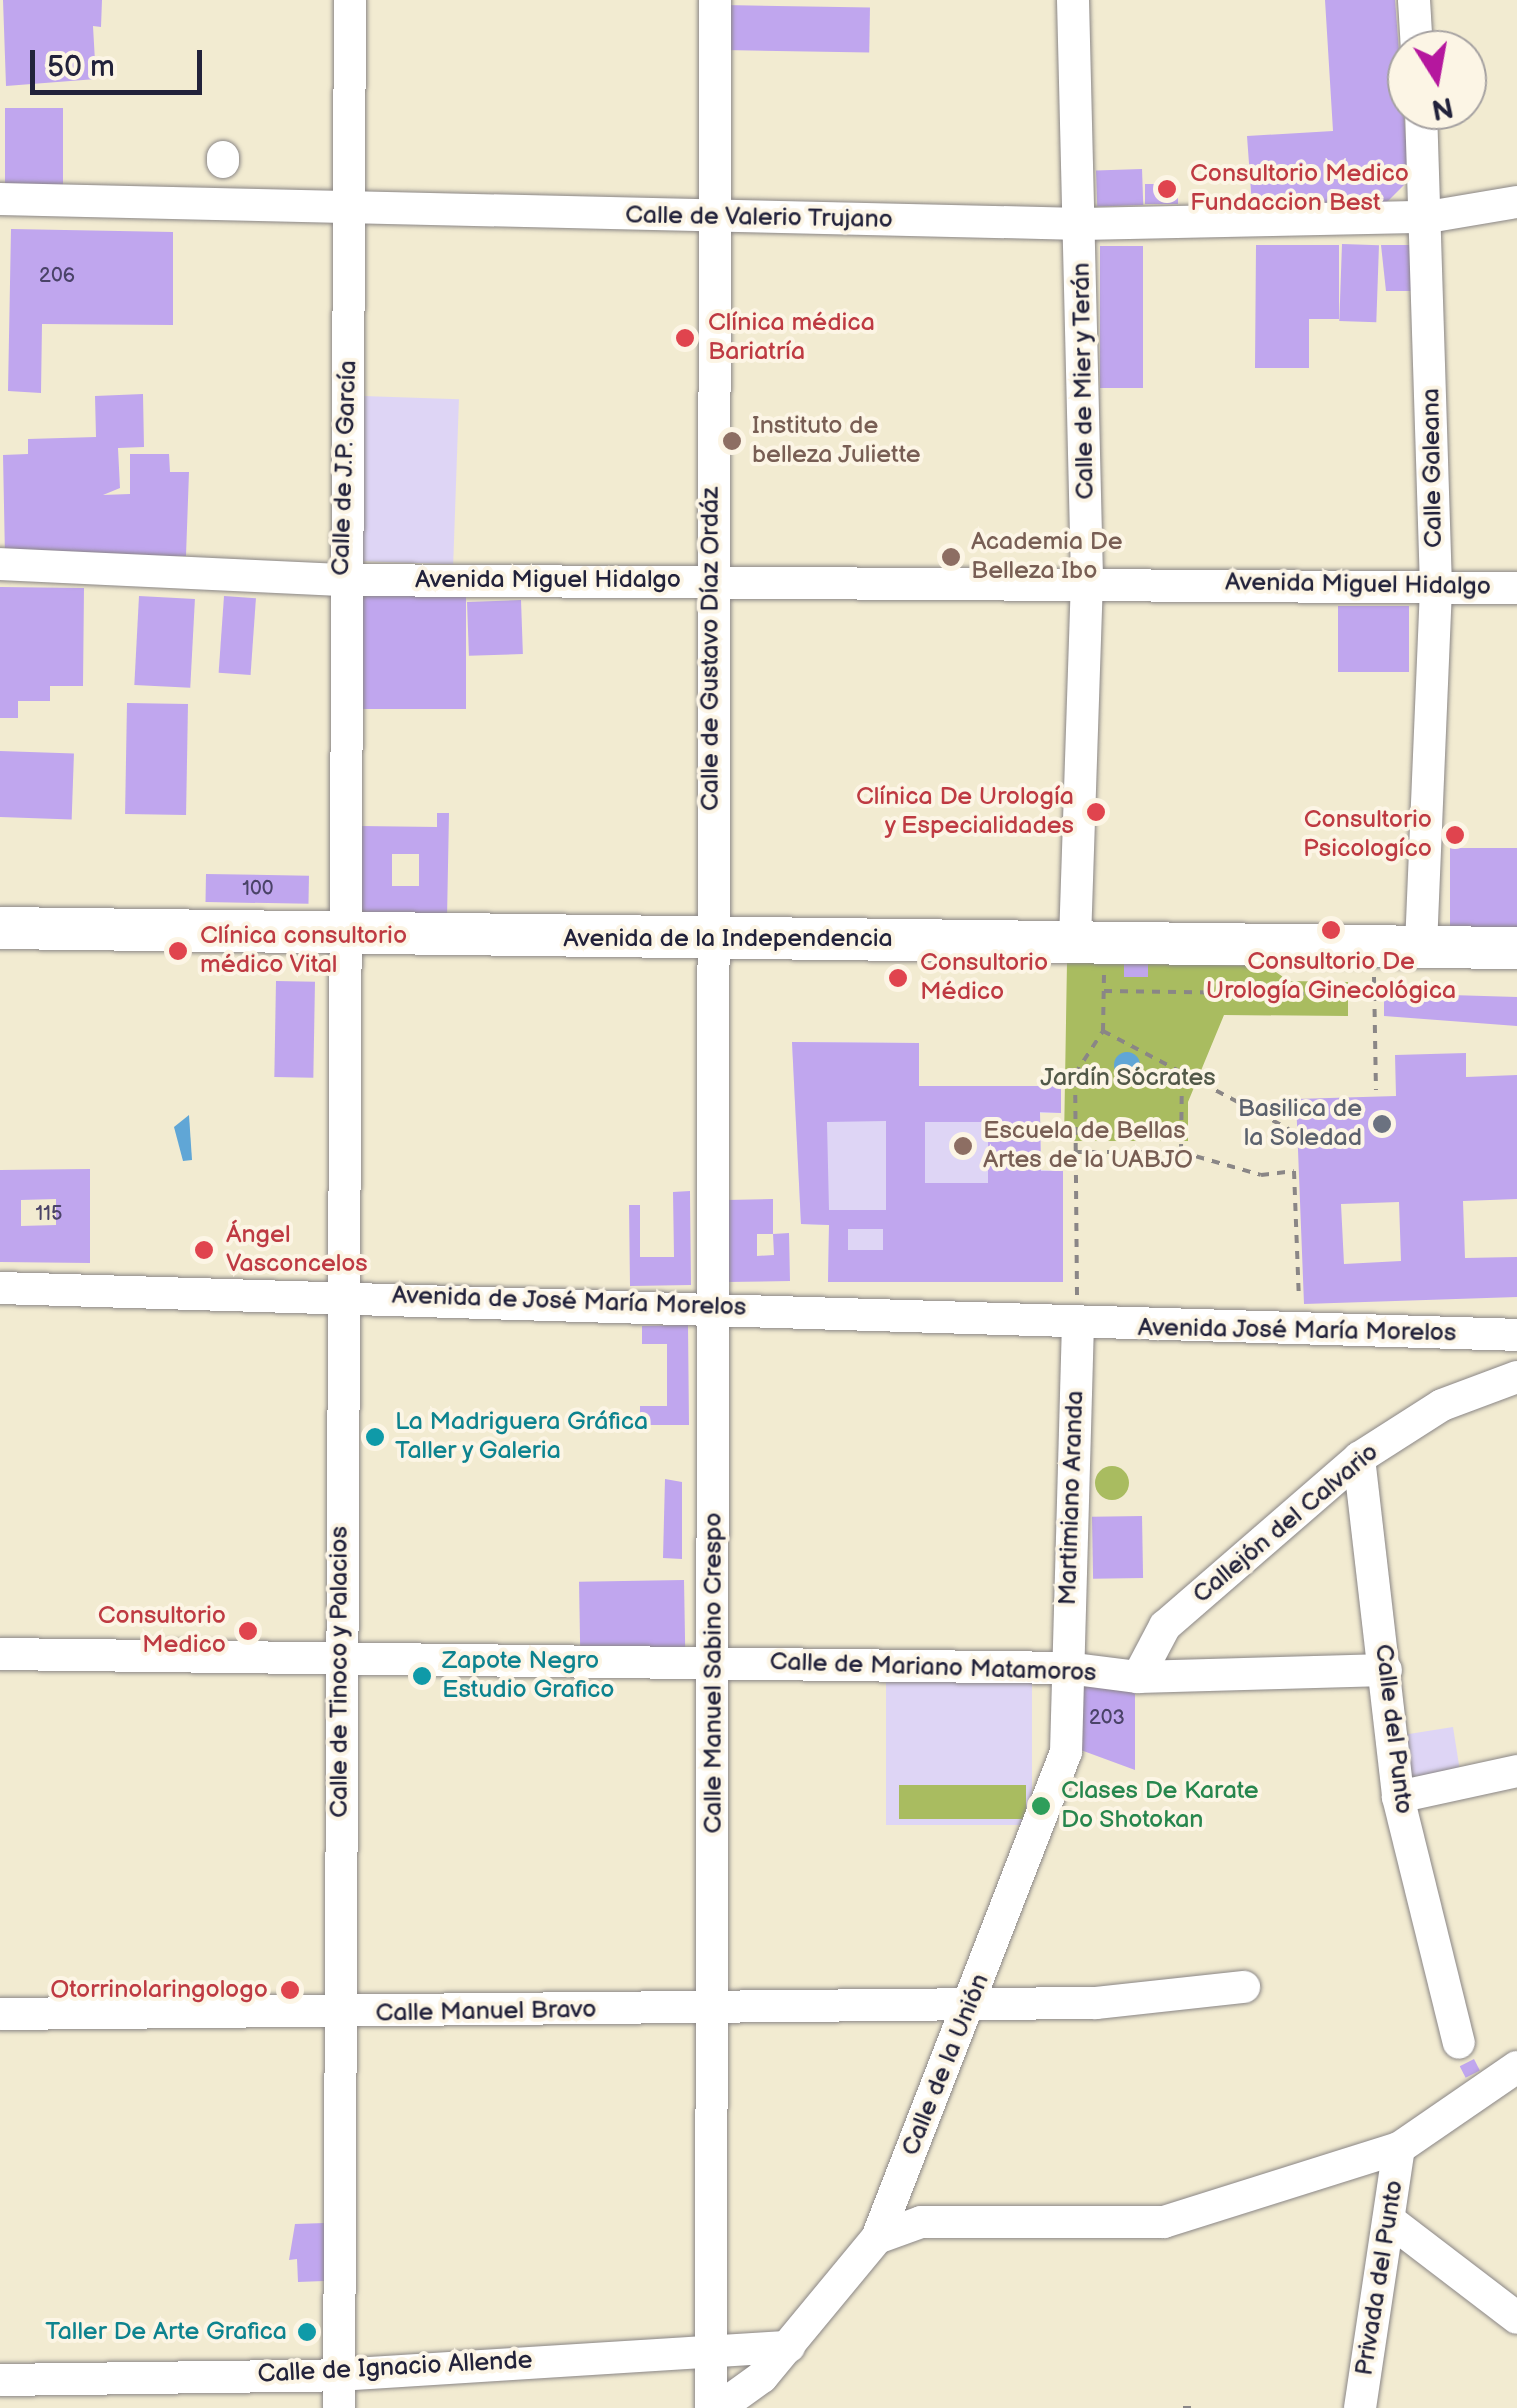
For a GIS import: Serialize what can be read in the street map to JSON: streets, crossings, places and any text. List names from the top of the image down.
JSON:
{
  "streets": {
    "main road": ["Avenida de la Independencia"],
    "street": [
      "Calle de Valerio Trujano",
      "Calle de Mier y Terán",
      "Calle de J.P. García",
      "Calle Galeana",
      "Avenida Miguel Hidalgo",
      "Calle de Gustavo Díaz Ordáz",
      "Avenida de José María Morelos",
      "Avenida José María Morelos",
      "Martimiano Aranda",
      "Callejón del Calvario",
      "Calle de Mariano Matamoros",
      "Calle de Tinoco y Palacios",
      "Calle Manuel Sabino Crespo",
      "Calle del Punto",
      "Calle Manuel Bravo",
      "Calle de la Unión",
      "Privada del Punto",
      "Calle de Ignacio Allende"
    ]
  },
  "crossings": [
    ["Calle de Valerio Trujano", "Calle de Mier y Terán"],
    ["Calle de Valerio Trujano", "Calle de J.P. García"],
    ["Calle de Valerio Trujano", "Calle Galeana"],
    ["Calle de Valerio Trujano", "Calle de Gustavo Díaz Ordáz"],
    ["Calle de Mier y Terán", "Avenida Miguel Hidalgo"],
    ["Calle de Mier y Terán", "Avenida de la Independencia"],
    ["Calle de J.P. García", "Avenida Miguel Hidalgo"],
    ["Calle de J.P. García", "Avenida de la Independencia"],
    ["Calle de J.P. García", "Calle de Tinoco y Palacios"],
    ["Calle Galeana", "Avenida Miguel Hidalgo"],
    ["Calle Galeana", "Avenida de la Independencia"],
    ["Avenida Miguel Hidalgo", "Calle de Gustavo Díaz Ordáz"],
    ["Calle de Gustavo Díaz Ordáz", "Avenida de la Independencia"],
    ["Calle de Gustavo Díaz Ordáz", "Calle Manuel Sabino Crespo"],
    ["Avenida de la Independencia", "Calle de Tinoco y Palacios"],
    ["Avenida de la Independencia", "Calle Manuel Sabino Crespo"],
    ["Avenida de José María Morelos", "Avenida José María Morelos"],
    ["Avenida de José María Morelos", "Martimiano Aranda"],
    ["Avenida de José María Morelos", "Calle de Tinoco y Palacios"],
    ["Avenida de José María Morelos", "Calle Manuel Sabino Crespo"],
    ["Avenida José María Morelos", "Martimiano Aranda"],
    ["Martimiano Aranda", "Calle de Mariano Matamoros"],
    ["Martimiano Aranda", "Calle de la Unión"],
    ["Callejón del Calvario", "Calle de Mariano Matamoros"],
    ["Callejón del Calvario", "Calle del Punto"],
    ["Calle de Mariano Matamoros", "Calle de Tinoco y Palacios"],
    ["Calle de Mariano Matamoros", "Calle Manuel Sabino Crespo"],
    ["Calle de Mariano Matamoros", "Calle del Punto"],
    ["Calle de Mariano Matamoros", "Calle de la Unión"],
    ["Calle de Tinoco y Palacios", "Calle Manuel Bravo"],
    ["Calle de Tinoco y Palacios", "Calle de Ignacio Allende"],
    ["Calle Manuel Sabino Crespo", "Calle Manuel Bravo"],
    ["Calle Manuel Sabino Crespo", "Calle de Ignacio Allende"],
    ["Calle Manuel Bravo", "Calle de la Unión"],
    ["Calle de la Unión", "Calle de Ignacio Allende"]
  ],
  "parks": ["Jardín Sócrates"],
  "places": [
    "Consultorio Medico Fundaccion Best",
    "Clínica médica Bariatría",
    "Instituto de belleza Juliette",
    "Academia De Belleza Ibo",
    "Clínica De Urología y Especialidades",
    "Consultorio Psicologíco",
    "Consultorio De Urología Ginecológica",
    "Clínica consultorio médico Vital",
    "Consultorio Médico",
    "Basilica de la Soledad",
    "Escuela de Bellas Artes de la UABJO",
    "Ángel Vasconcelos",
    "La Madriguera Gráfica Taller y Galeria",
    "Consultorio Medico",
    "Zapote Negro Estudio Grafico",
    "Clases De Karate Do Shotokan",
    "Otorrinolaringologo",
    "Taller De Arte Grafica"
  ],
  "house_numbers": [
    "206",
    "100",
    "115",
    "203"
  ],
  "scale_bar": "50 m",
  "north": "bottom"
}
